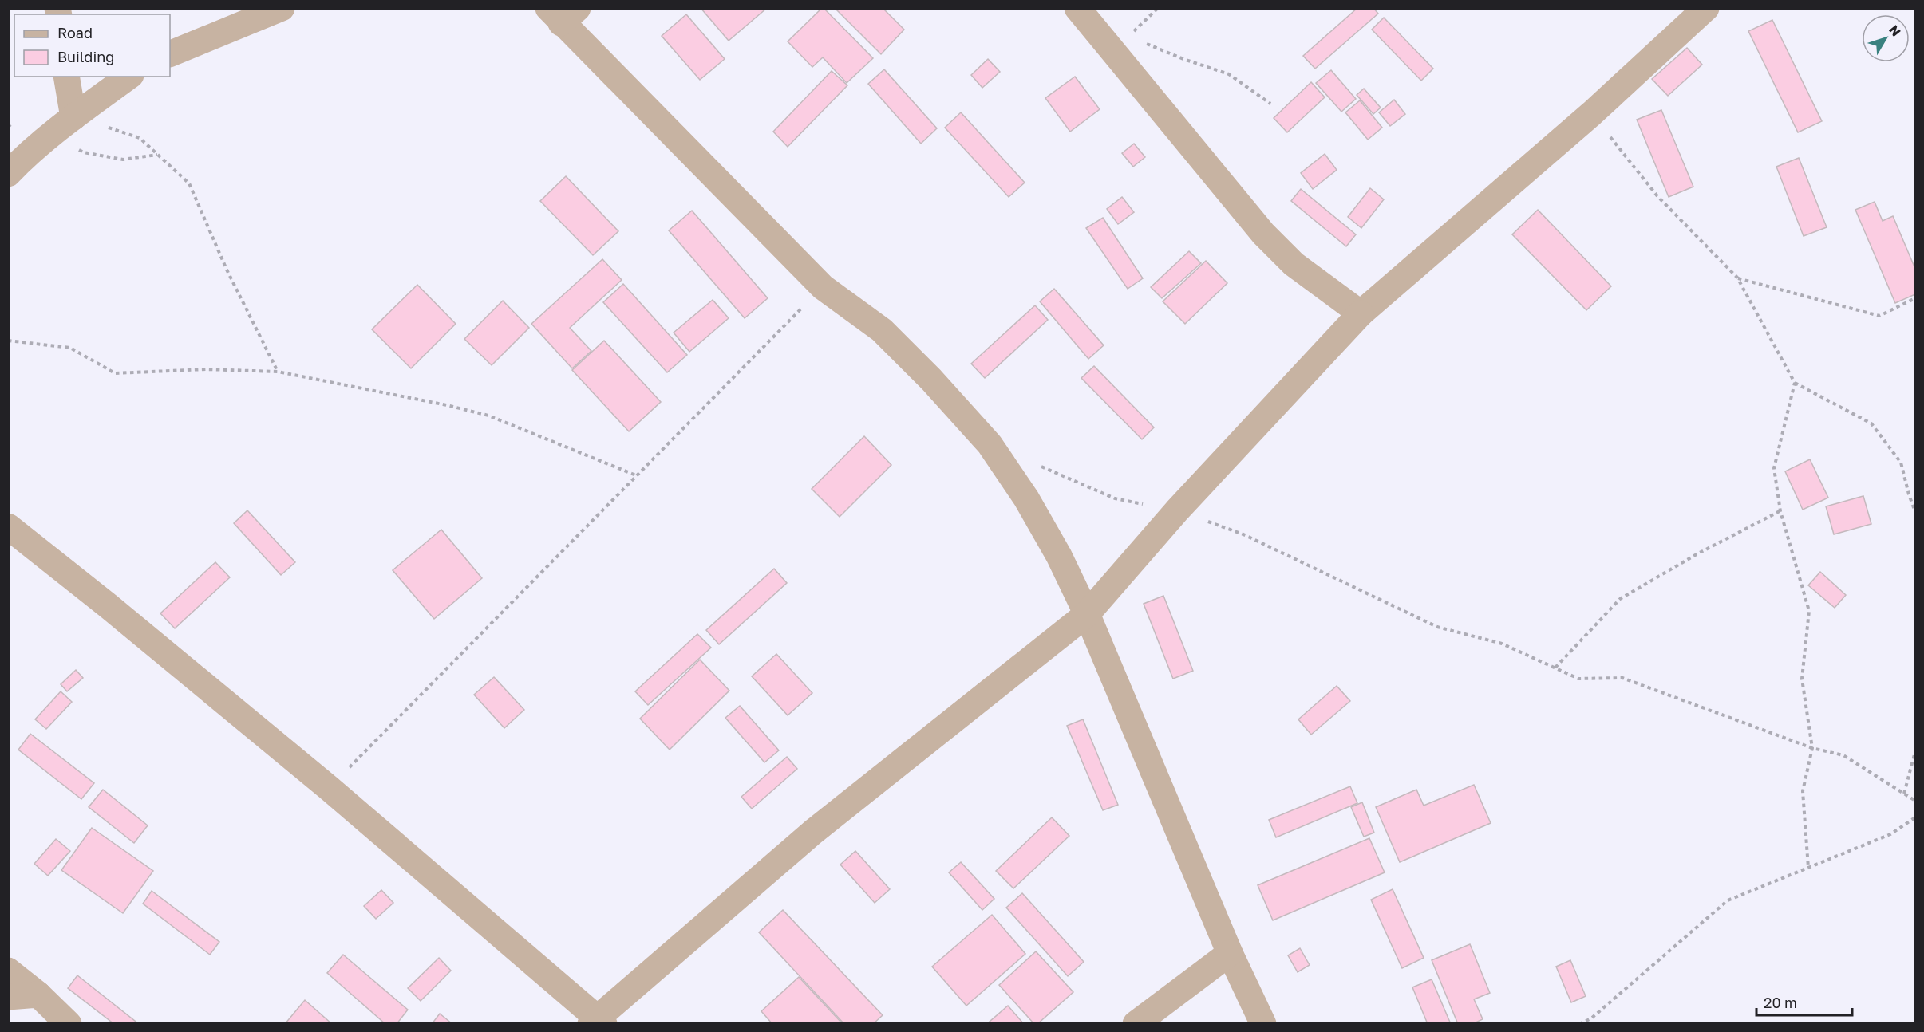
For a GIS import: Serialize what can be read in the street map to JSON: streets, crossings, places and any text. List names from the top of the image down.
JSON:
{
  "legend": ["Road", "Building"],
  "scale_bar": "20 m",
  "north": "top right"
}
